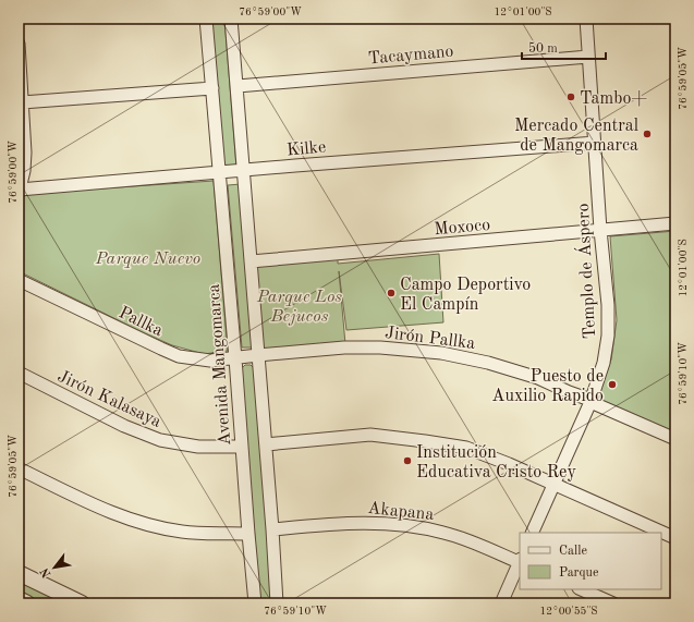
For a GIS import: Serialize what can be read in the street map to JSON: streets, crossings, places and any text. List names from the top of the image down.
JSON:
{
  "streets": {
    "street": [
      "Tacaymano",
      "Kilke",
      "Moxoco",
      "Templo de Áspero",
      "Pallka",
      "Jirón Pallka",
      "Avenida Mangomarca",
      "Jirón Kalasaya",
      "Akapana"
    ]
  },
  "crossings": [
    ["Tacaymano", "Templo de Áspero"],
    ["Kilke", "Templo de Áspero"],
    ["Kilke", "Avenida Mangomarca"],
    ["Moxoco", "Templo de Áspero"],
    ["Templo de Áspero", "Jirón Pallka"],
    ["Pallka", "Jirón Pallka"],
    ["Pallka", "Avenida Mangomarca"],
    ["Avenida Mangomarca", "Jirón Kalasaya"]
  ],
  "parks": ["Parque Nuevo", "Parque Los Bejucos"],
  "places": [
    "Tambo+",
    "Mercado Central de Mangomarca",
    "Campo Deportivo El Campín",
    "Puesto de Auxilio Rapido",
    "Institución Educativa Cristo Rey"
  ],
  "legend": ["Calle", "Parque"],
  "scale_bar": "50 m",
  "north": "bottom left",
  "coordinates": [
    "76°59'00\"W",
    "12°01'00\"S",
    "76°59'05\"W",
    "76°59'10\"W",
    "12°00'55\"S"
  ]
}
